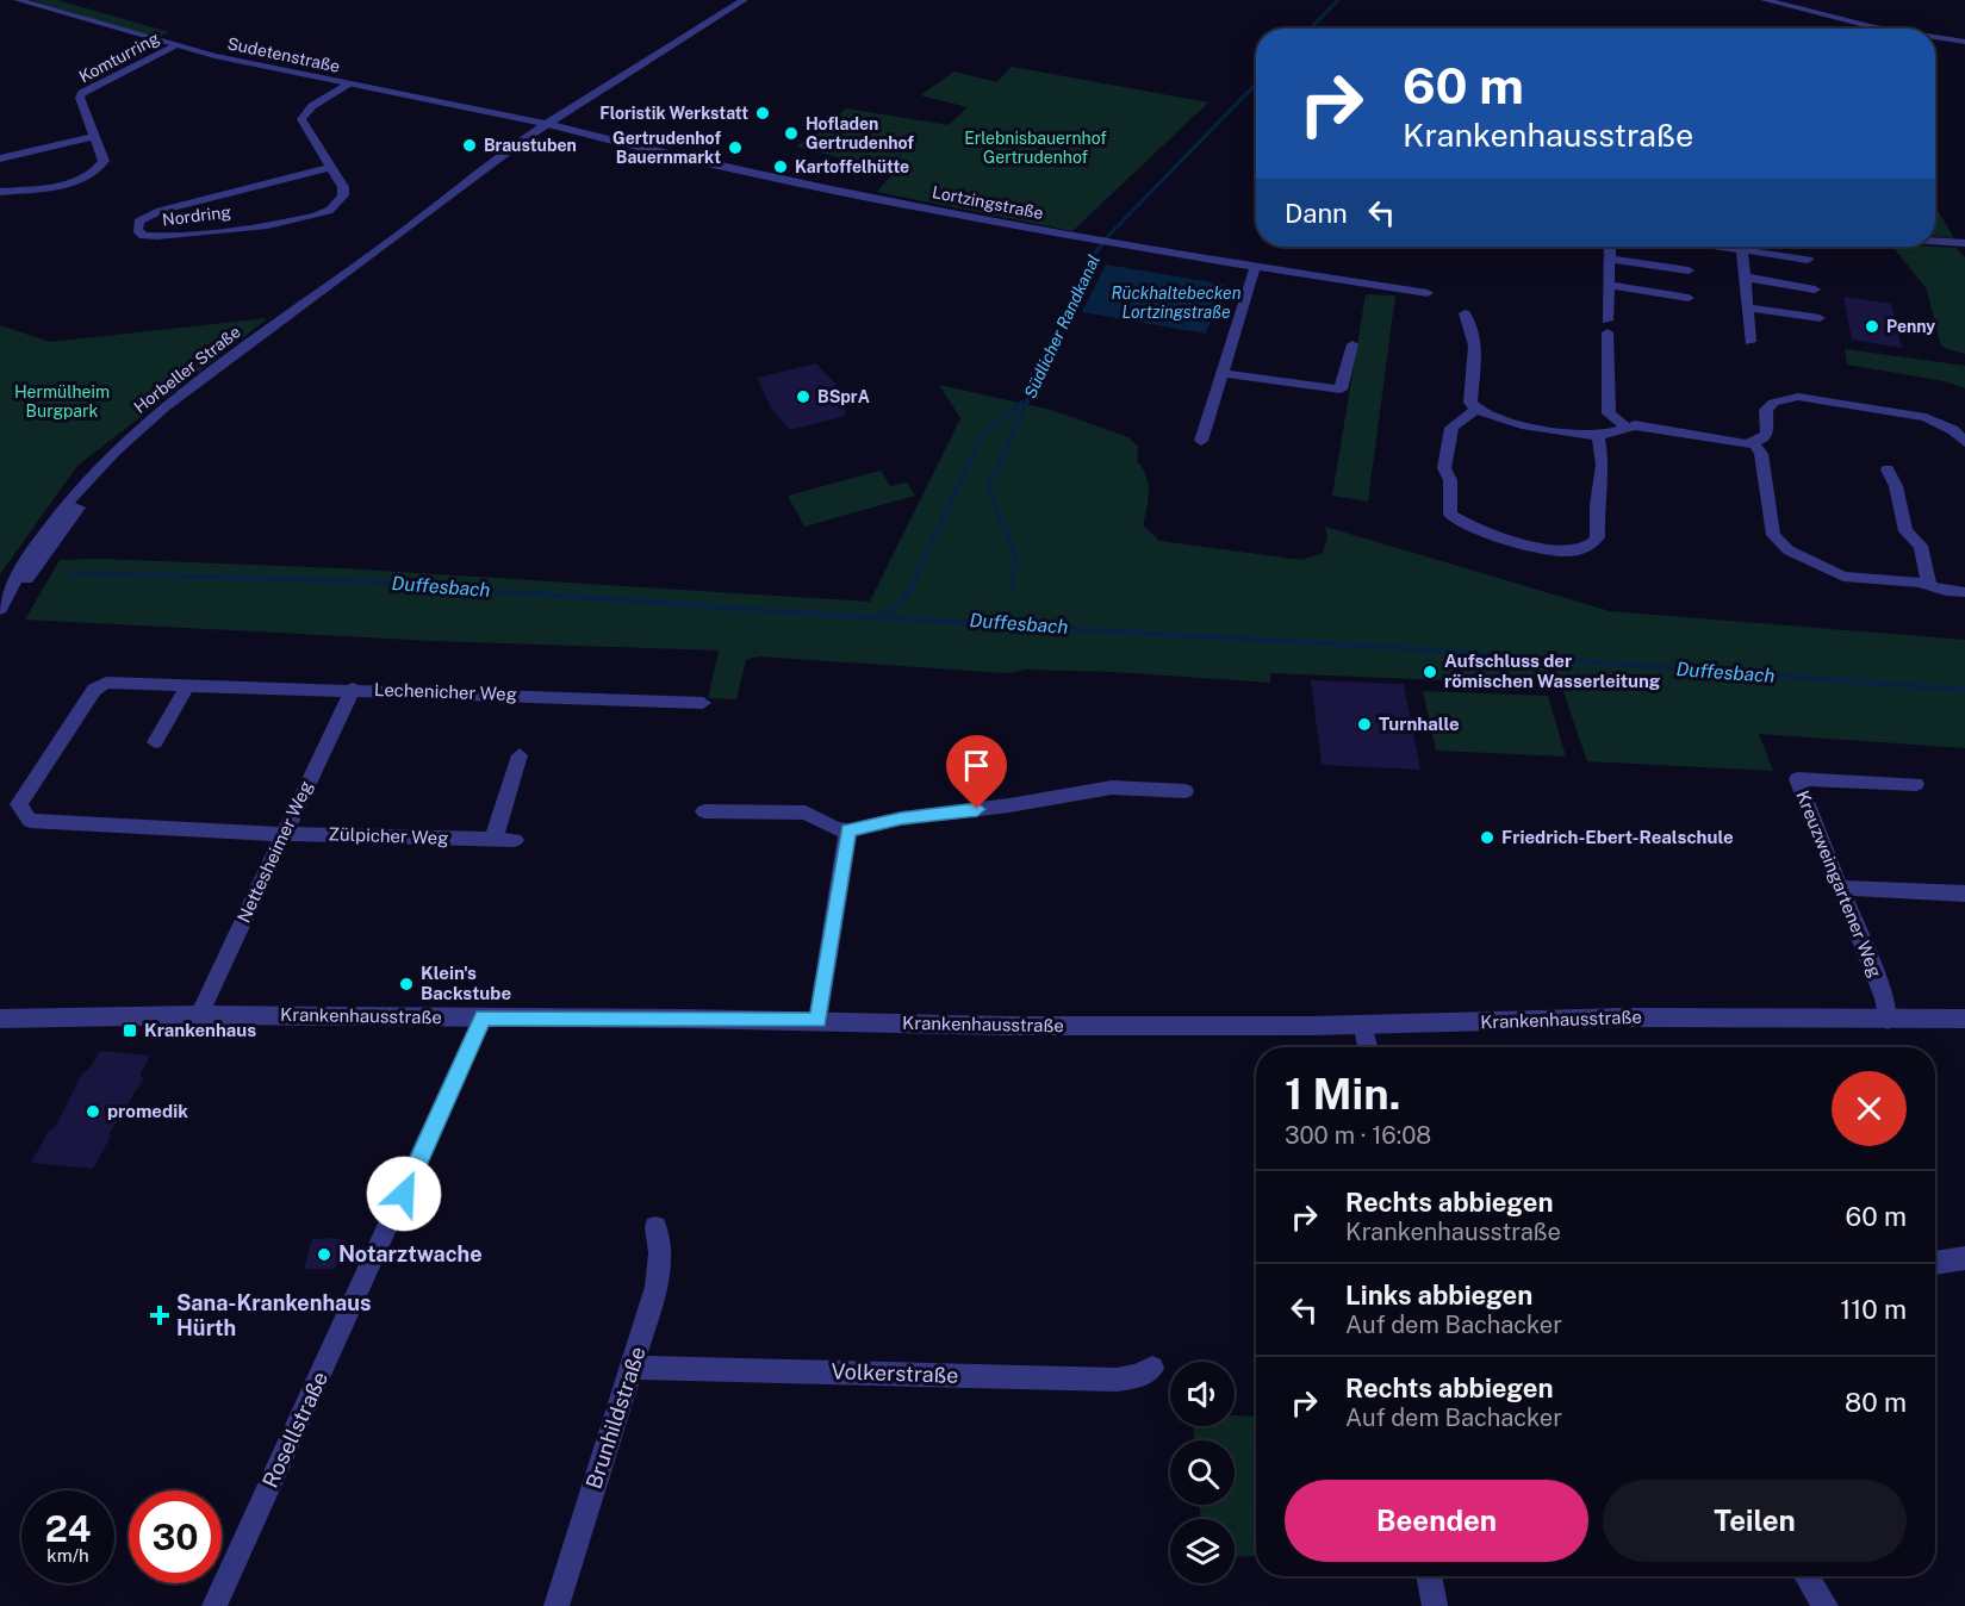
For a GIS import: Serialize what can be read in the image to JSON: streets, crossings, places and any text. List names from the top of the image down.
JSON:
{
  "streets": {
    "street": [
      "Sudetenstraße",
      "Komturring",
      "Lortzingstraße",
      "Nordring",
      "Horbeller Straße",
      "Lechenicher Weg",
      "Zülpicher Weg",
      "Nettesheimer Weg",
      "Kreuzweingartener Weg",
      "Krankenhausstraße",
      "Volkerstraße",
      "Brunhildstraße",
      "Rosellstraße"
    ]
  },
  "crossings": [
    ["Sudetenstraße", "Komturring"],
    ["Sudetenstraße", "Lortzingstraße"],
    ["Sudetenstraße", "Nordring"],
    ["Sudetenstraße", "Horbeller Straße"],
    ["Lortzingstraße", "Horbeller Straße"],
    ["Lechenicher Weg", "Zülpicher Weg"],
    ["Lechenicher Weg", "Nettesheimer Weg"],
    ["Zülpicher Weg", "Nettesheimer Weg"],
    ["Nettesheimer Weg", "Krankenhausstraße"],
    ["Kreuzweingartener Weg", "Krankenhausstraße"],
    ["Krankenhausstraße", "Rosellstraße"],
    ["Volkerstraße", "Brunhildstraße"]
  ],
  "water": ["Rückhaltebecken Lortzingstraße", "Südlicher Randkanal", "Duffesbach"],
  "parks": ["Erlebnisbauernhof Gertrudenhof", "Hermülheim Burgpark"],
  "places": {
    "other": [
      "Floristik Werkstatt",
      "Hofladen Gertrudenhof",
      "Braustuben",
      "Gertrudenhof Bauernmarkt",
      "Kartoffelhütte",
      "Penny",
      "BSprA",
      "Aufschluss der römischen Wasserleitung",
      "Turnhalle",
      "Friedrich-Ebert-Realschule",
      "Klein's Backstube",
      "promedik",
      "Notarztwache"
    ],
    "transit": ["Krankenhaus"],
    "health": ["Sana-Krankenhaus Hürth"]
  },
  "page": {
    "turn": ["60 m", "Krankenhausstraße"],
    "then": "Dann",
    "heading": ["1 Min.", "300 m · 16:08"],
    "list": [
      {
        "name": "Rechts abbiegen",
        "note": "Krankenhausstraße",
        "value": "60 m"
      },
      {
        "name": "Links abbiegen",
        "note": "Auf dem Bachacker",
        "value": "110 m"
      },
      {
        "name": "Rechts abbiegen",
        "note": "Auf dem Bachacker",
        "value": "80 m"
      }
    ],
    "buttons": ["Beenden", "Teilen"],
    "speed": "24 km/h",
    "limit": "30"
  }
}
